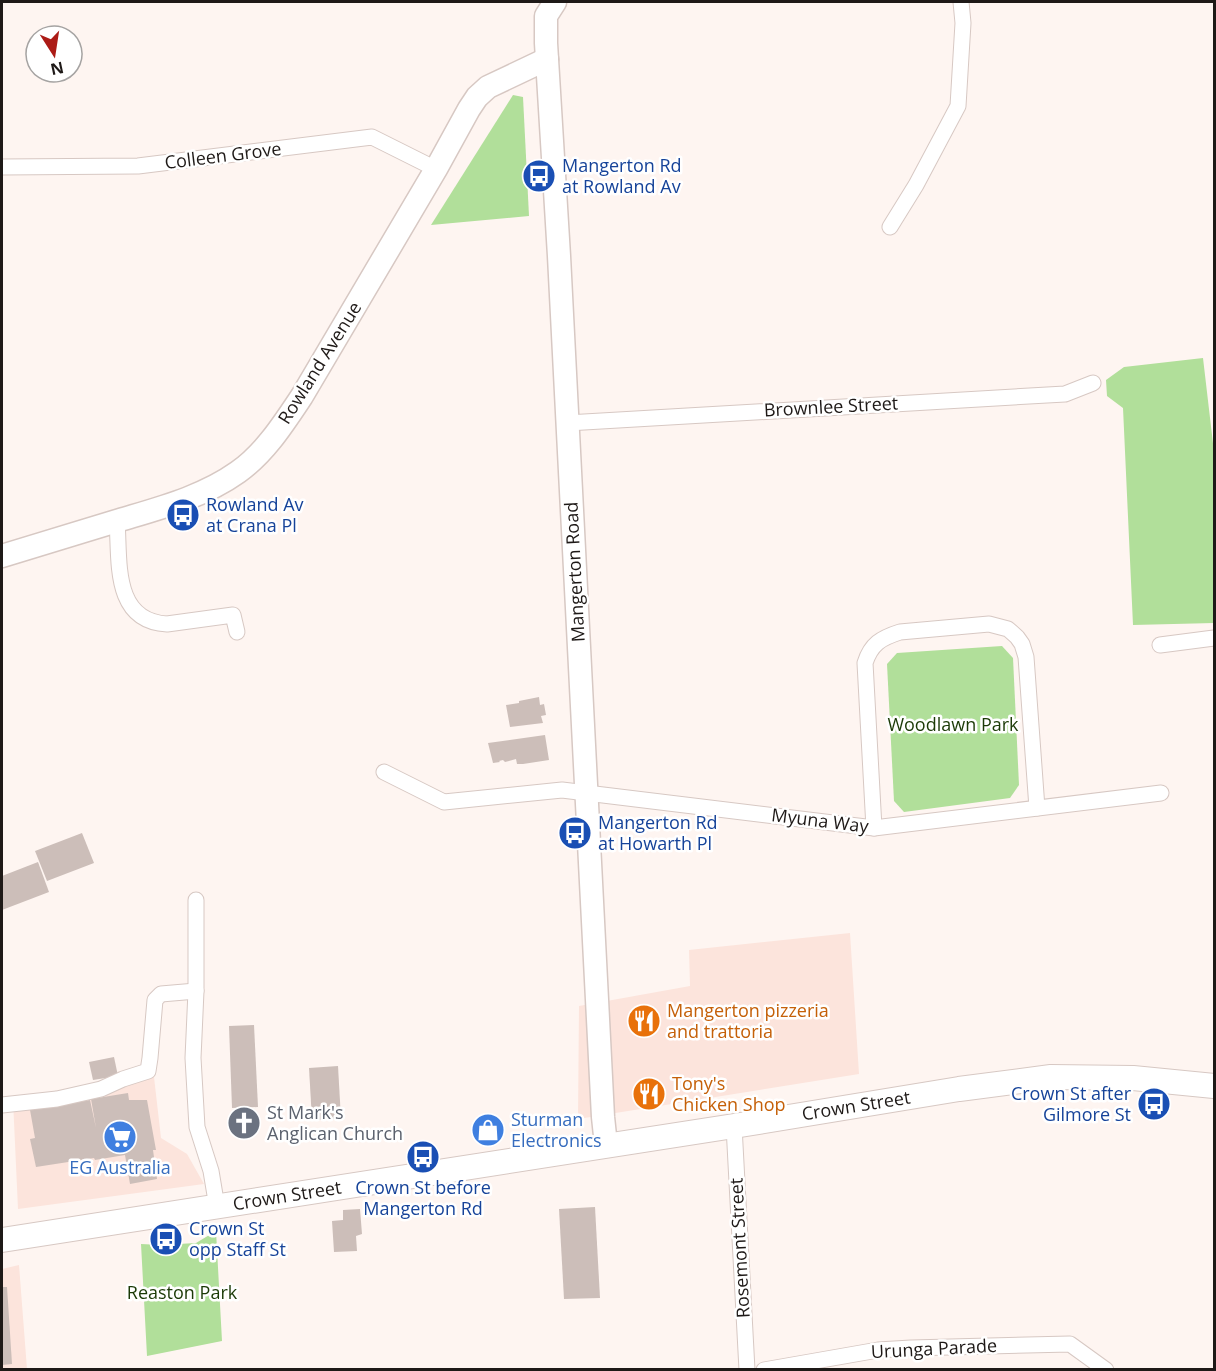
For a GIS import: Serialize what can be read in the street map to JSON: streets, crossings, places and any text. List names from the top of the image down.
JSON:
{
  "streets": {
    "main road": ["Crown Street"],
    "street": [
      "Colleen Grove",
      "Rowland Avenue",
      "Brownlee Street",
      "Mangerton Road",
      "Myuna Way",
      "Rosemont Street",
      "Urunga Parade"
    ]
  },
  "crossings": [
    ["Colleen Grove", "Rowland Avenue"],
    ["Rowland Avenue", "Mangerton Road"],
    ["Brownlee Street", "Mangerton Road"],
    ["Mangerton Road", "Myuna Way"],
    ["Mangerton Road", "Crown Street"],
    ["Crown Street", "Rosemont Street"]
  ],
  "parks": ["Woodlawn Park", "Reaston Park"],
  "places": {
    "bus stop": [
      "Mangerton Rd at Rowland Av",
      "Rowland Av at Crana Pl",
      "Mangerton Rd at Howarth Pl",
      "Crown St after Gilmore St",
      "Crown St before Mangerton Rd",
      "Crown St opp Staff St"
    ],
    "restaurant": ["Mangerton pizzeria and trattoria", "Tony's Chicken Shop"],
    "church": ["St Mark's Anglican Church"],
    "shop": ["Sturman Electronics"],
    "supermarket": ["EG Australia"]
  },
  "north": "bottom"
}
